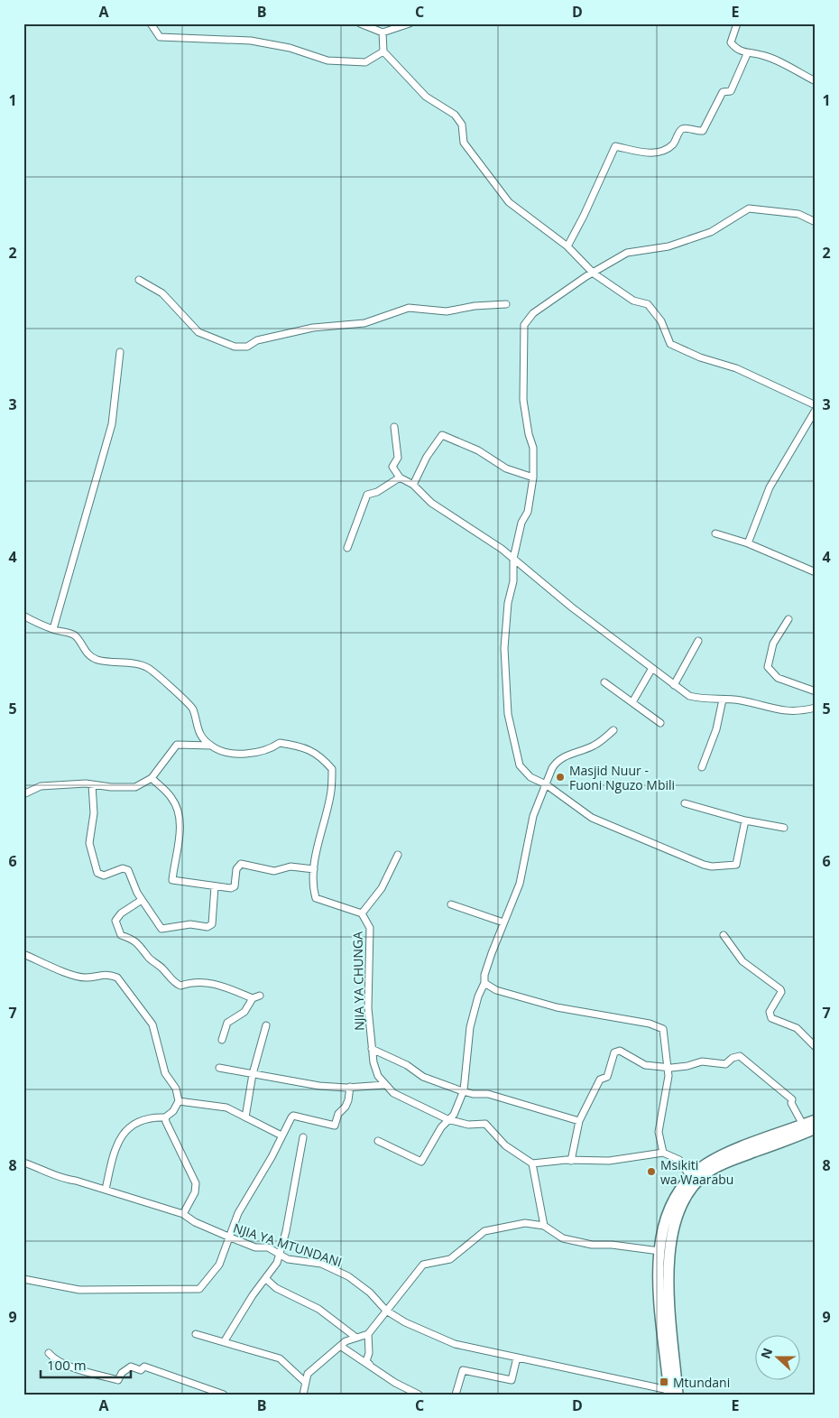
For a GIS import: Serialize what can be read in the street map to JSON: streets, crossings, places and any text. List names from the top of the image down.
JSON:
{
  "streets": {
    "street": ["NJIA YA CHUNGA", "NJIA YA MTUNDANI"]
  },
  "places": {
    "other": ["Masjid Nuur - Fuoni Nguzo Mbili", "Msikiti wa Waarabu"],
    "transit": ["Mtundani"]
  },
  "scale_bar": "100 m",
  "north": "left",
  "grid": {
    "columns": [
      "A",
      "B",
      "C",
      "D",
      "E"
    ],
    "rows": [
      "1",
      "2",
      "3",
      "4",
      "5",
      "6",
      "7",
      "8",
      "9"
    ]
  }
}
